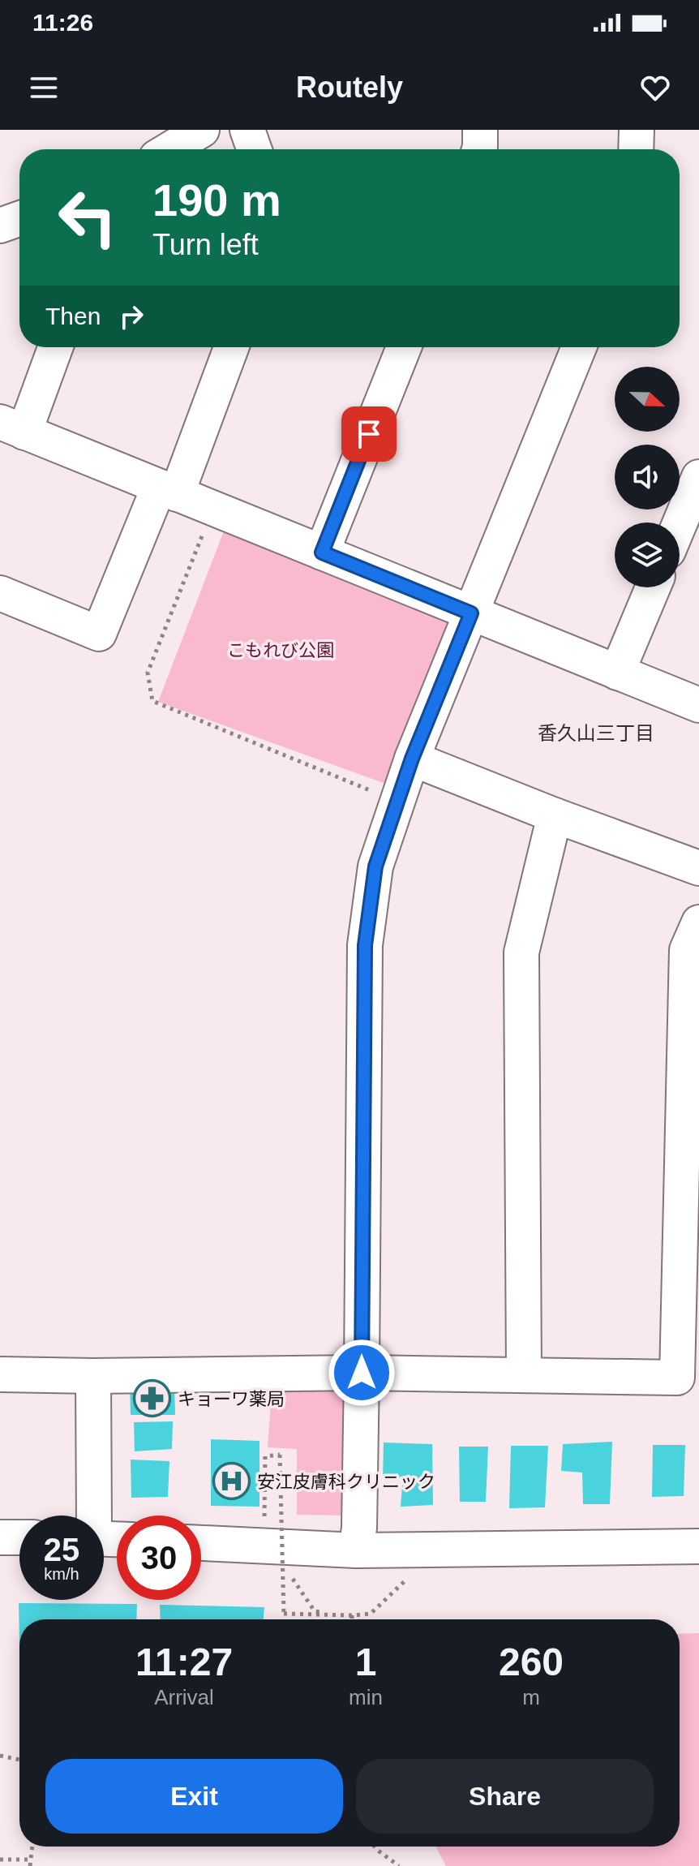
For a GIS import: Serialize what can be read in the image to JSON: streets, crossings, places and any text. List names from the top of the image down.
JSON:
{
  "districts": ["香久山三丁目"],
  "parks": ["こもれび公園"],
  "places": {
    "pharmacy": ["キョーワ薬局"],
    "hospital": ["安江皮膚科クリニック"]
  },
  "north": "right",
  "page": {
    "status": "11:26",
    "header": "Routely",
    "turn": ["190 m", "Turn left"],
    "then": "Then",
    "speed": "25 km/h",
    "limit": "30",
    "eta": [
      "11:27",
      "Arrival",
      "1",
      "min",
      "260",
      "m"
    ],
    "buttons": ["Exit", "Share"]
  }
}
